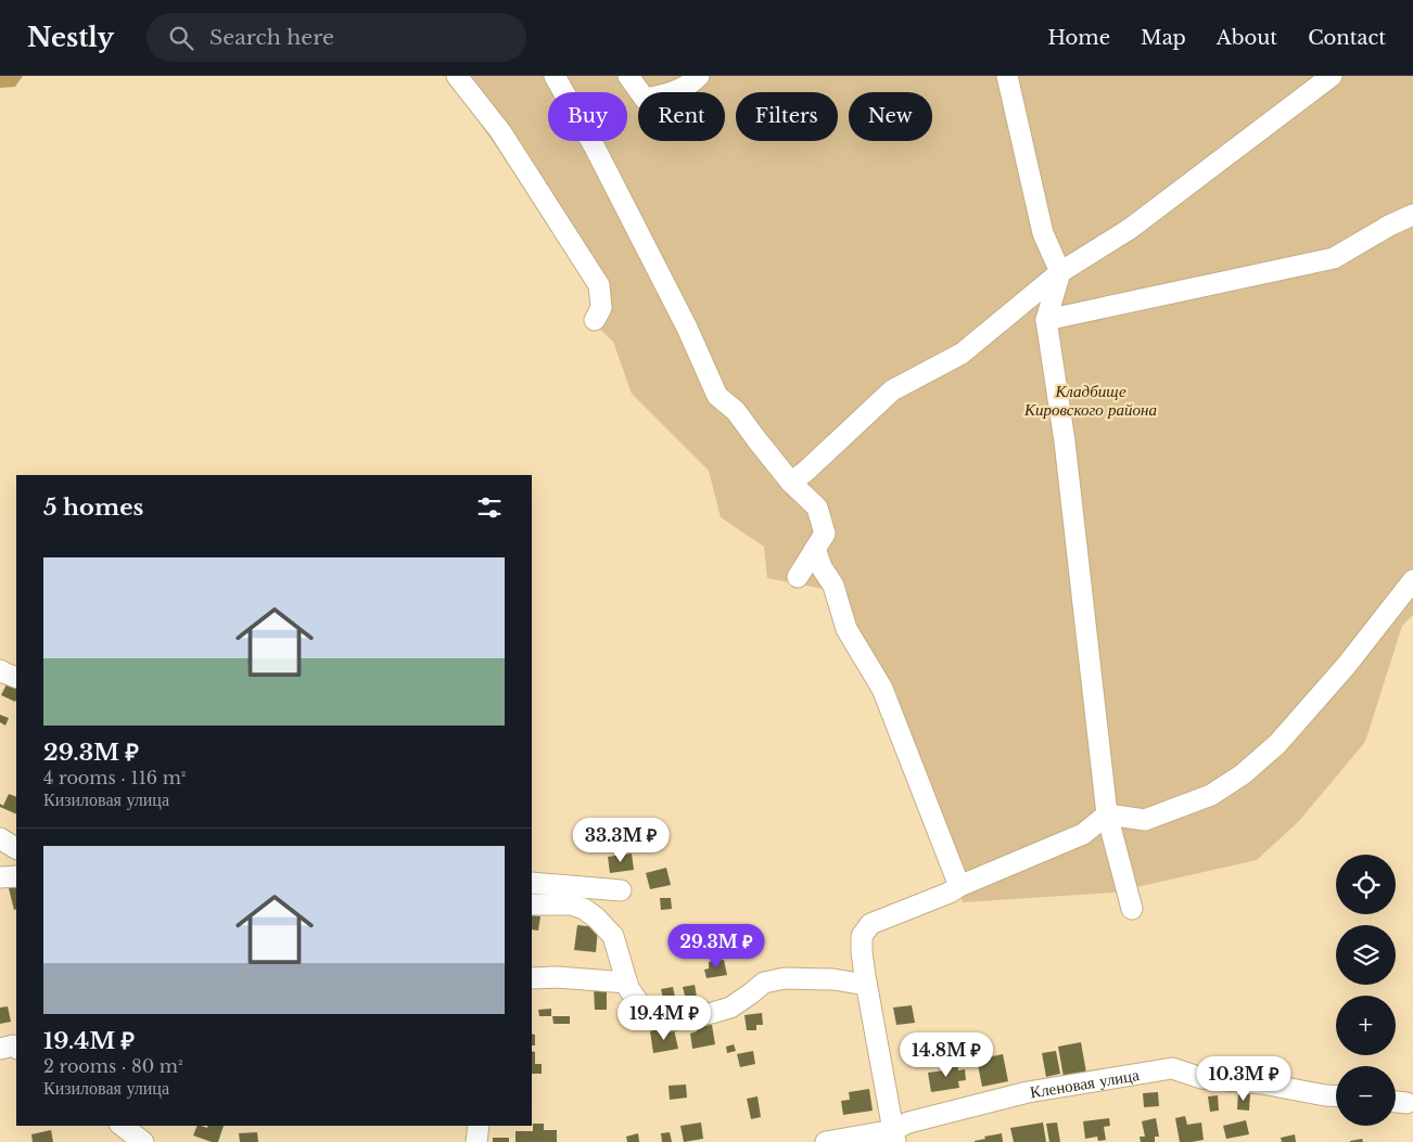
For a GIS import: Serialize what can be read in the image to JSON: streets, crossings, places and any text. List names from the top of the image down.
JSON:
{
  "streets": {
    "street": ["Кленовая улица"]
  },
  "parks": ["Кладбище Кировского района"],
  "page": {
    "header": "Nestly",
    "search": "Search here",
    "nav": [
      "Home",
      "Map",
      "About",
      "Contact"
    ],
    "chip": [
      "Buy",
      "Rent",
      "Filters",
      "New"
    ],
    "heading": "5 homes",
    "list": [
      {
        "name": "29.3M ₽",
        "note": "4 rooms · 116 m² · Кизиловая улица"
      },
      {
        "name": "19.4M ₽",
        "note": "2 rooms · 80 m² · Кизиловая улица"
      }
    ],
    "price": [
      "33.3M ₽",
      "29.3M ₽",
      "19.4M ₽",
      "14.8M ₽",
      "10.3M ₽"
    ],
    "map_buttons": ["+", "−"]
  }
}
